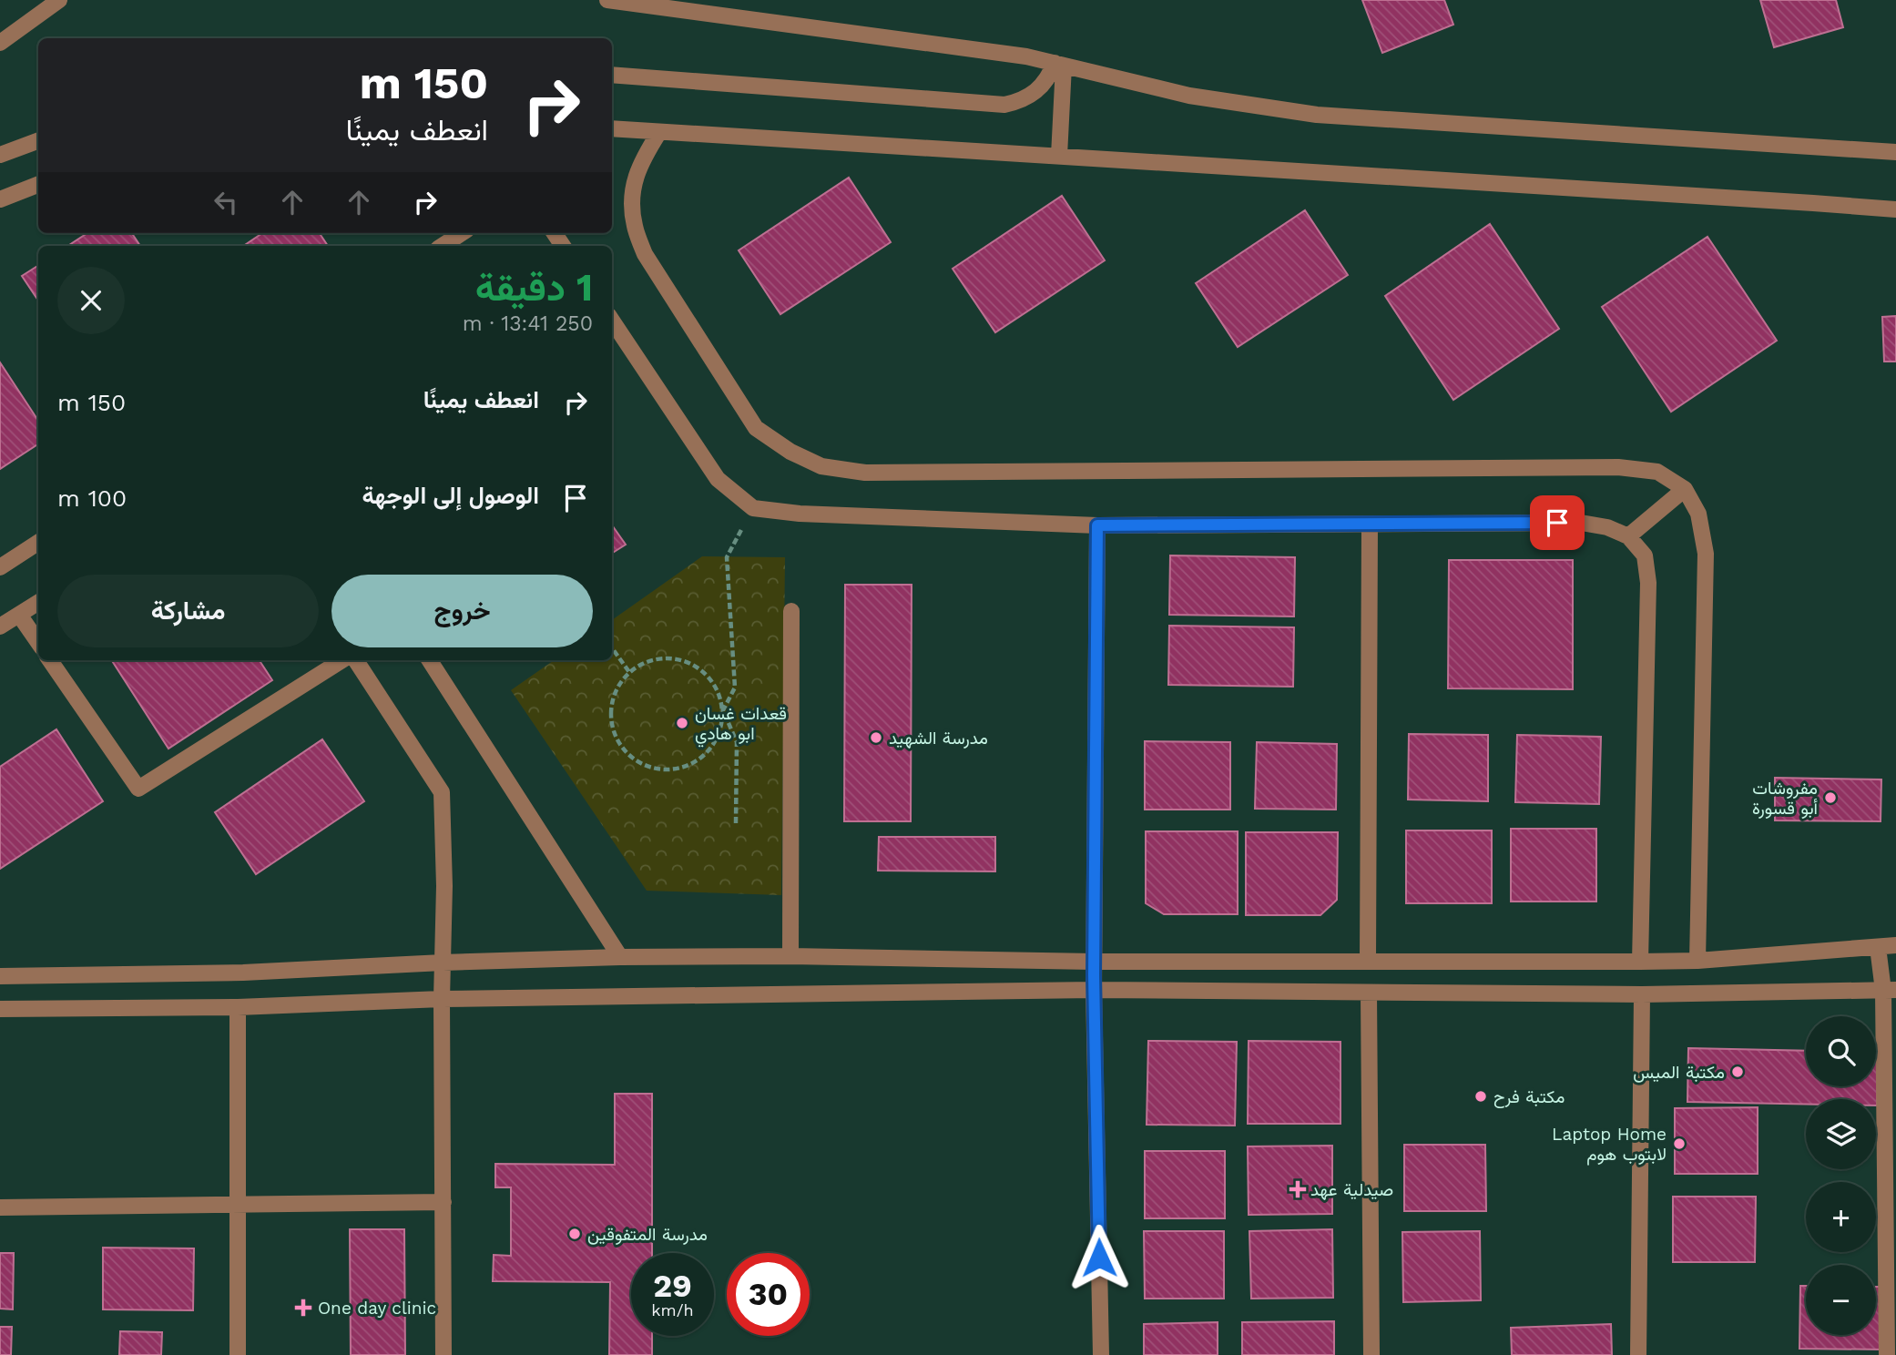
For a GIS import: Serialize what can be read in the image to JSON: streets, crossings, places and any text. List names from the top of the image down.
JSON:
{
  "places": {
    "other": [
      "قعدات غسان ابو هادي",
      "مدرسة الشهيد",
      "مفروشات أبو قسورة",
      "مكتبة الميس",
      "مكتبة فرح",
      "Laptop Home لابتوب هوم",
      "مدرسة المتفوقين"
    ],
    "health": ["صيدلية عهد", "One day clinic"]
  },
  "page": {
    "turn": ["150 m", "انعطف يمينًا"],
    "heading": ["1 دقيقة", "250 m · 13:41"],
    "list": [
      {
        "name": "انعطف يمينًا",
        "value": "150 m"
      },
      {
        "name": "الوصول إلى الوجهة",
        "value": "100 m"
      }
    ],
    "buttons": ["خروج", "مشاركة"],
    "map_buttons": ["+", "−"],
    "speed": "29 km/h",
    "limit": "30"
  }
}
